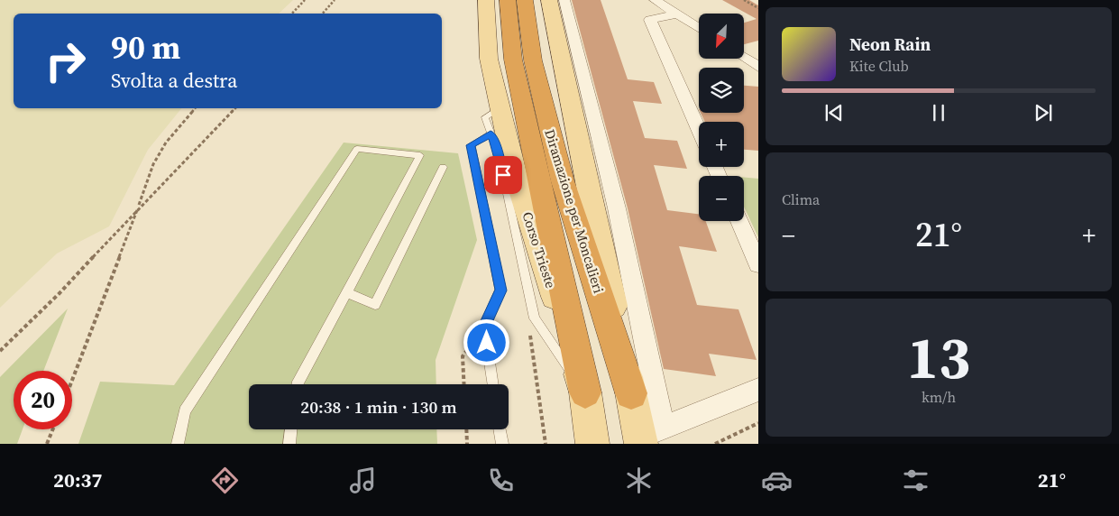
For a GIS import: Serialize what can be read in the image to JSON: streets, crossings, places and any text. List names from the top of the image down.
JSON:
{
  "streets": {
    "highway": ["Diramazione per Moncalieri"],
    "main road": ["Corso Trieste"]
  },
  "crossings": [
    ["Diramazione per Moncalieri", "Corso Trieste"]
  ],
  "north": "bottom left",
  "page": {
    "map_buttons": ["+", "−"],
    "turn": ["90 m", "Svolta a destra"],
    "song": ["Neon Rain", "Kite Club"],
    "tile": [
      "Clima",
      ["13", "km/h"]
    ],
    "heat": ["−", "21°", "+"],
    "limit": "20",
    "trip": "20:38 · 1 min · 130 m",
    "tabs": ["20:37", "21°"]
  }
}
